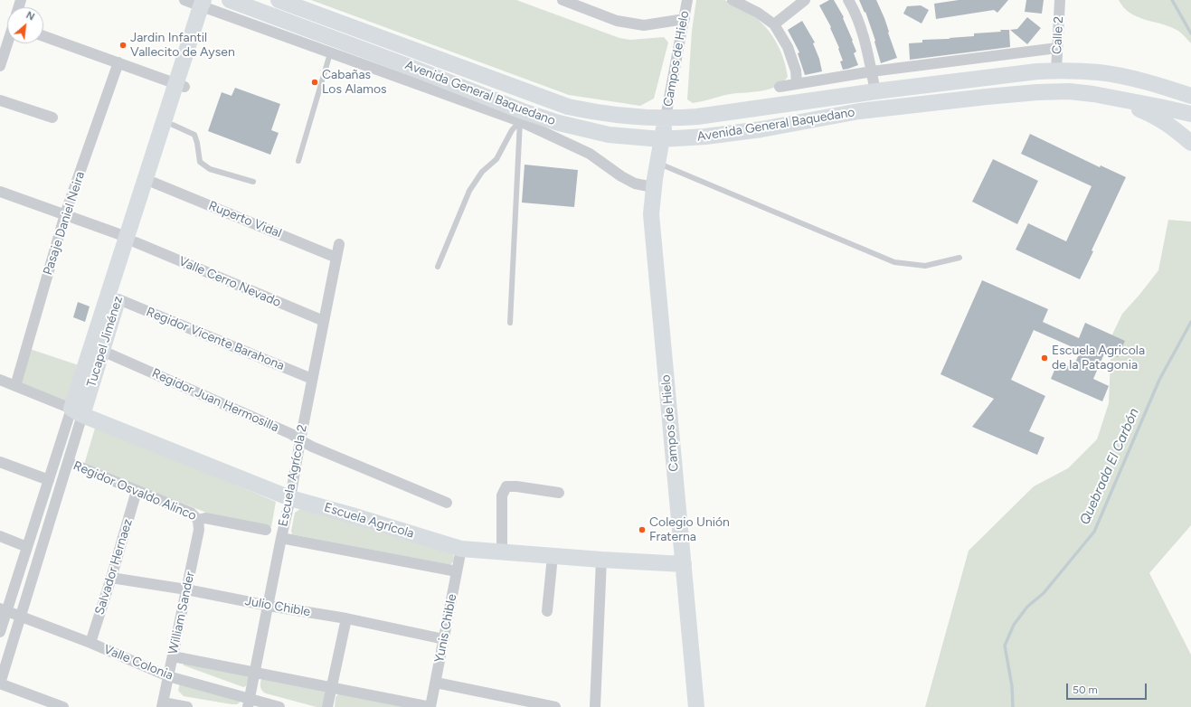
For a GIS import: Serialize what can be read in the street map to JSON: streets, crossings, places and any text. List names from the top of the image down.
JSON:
{
  "streets": {
    "street": [
      "Calle 2",
      "Campos de Hielo",
      "Avenida General Baquedano",
      "Ruperto Vidal",
      "Pasaje Daniel Neira",
      "Valle Cerro Nevado",
      "Regidor Vicente Barahona",
      "Tucapel Jiménez",
      "Regidor Juan Hermosilla",
      "Escuela Agrícola 2",
      "Regidor Osvaldo Alinco",
      "Escuela Agrícola",
      "Salvador Hernaez",
      "Julio Chible",
      "William Sander",
      "Yunis Chible",
      "Valle Colonia"
    ]
  },
  "crossings": [
    ["Calle 2", "Avenida General Baquedano"],
    ["Campos de Hielo", "Avenida General Baquedano"],
    ["Campos de Hielo", "Escuela Agrícola"],
    ["Avenida General Baquedano", "Tucapel Jiménez"],
    ["Ruperto Vidal", "Tucapel Jiménez"],
    ["Ruperto Vidal", "Escuela Agrícola 2"],
    ["Pasaje Daniel Neira", "Valle Cerro Nevado"],
    ["Valle Cerro Nevado", "Tucapel Jiménez"],
    ["Valle Cerro Nevado", "Escuela Agrícola 2"],
    ["Regidor Vicente Barahona", "Tucapel Jiménez"],
    ["Regidor Vicente Barahona", "Escuela Agrícola 2"],
    ["Tucapel Jiménez", "Regidor Juan Hermosilla"],
    ["Tucapel Jiménez", "Regidor Osvaldo Alinco"],
    ["Tucapel Jiménez", "Escuela Agrícola"],
    ["Tucapel Jiménez", "Valle Colonia"],
    ["Regidor Juan Hermosilla", "Escuela Agrícola 2"],
    ["Escuela Agrícola 2", "Escuela Agrícola"],
    ["Escuela Agrícola 2", "Julio Chible"],
    ["Escuela Agrícola 2", "Valle Colonia"],
    ["Regidor Osvaldo Alinco", "Salvador Hernaez"],
    ["Regidor Osvaldo Alinco", "William Sander"],
    ["Escuela Agrícola", "Yunis Chible"],
    ["Salvador Hernaez", "Julio Chible"],
    ["Salvador Hernaez", "Valle Colonia"],
    ["Julio Chible", "William Sander"],
    ["Julio Chible", "Yunis Chible"],
    ["William Sander", "Valle Colonia"],
    ["Yunis Chible", "Valle Colonia"]
  ],
  "water": ["Quebrada El Carbón"],
  "places": [
    "Jardin Infantil Vallecito de Aysen",
    "Cabañas Los Alamos",
    "Escuela Agricola de la Patagonia",
    "Colegio Unión Fraterna"
  ],
  "scale_bar": "50 m",
  "north": "top right"
}
